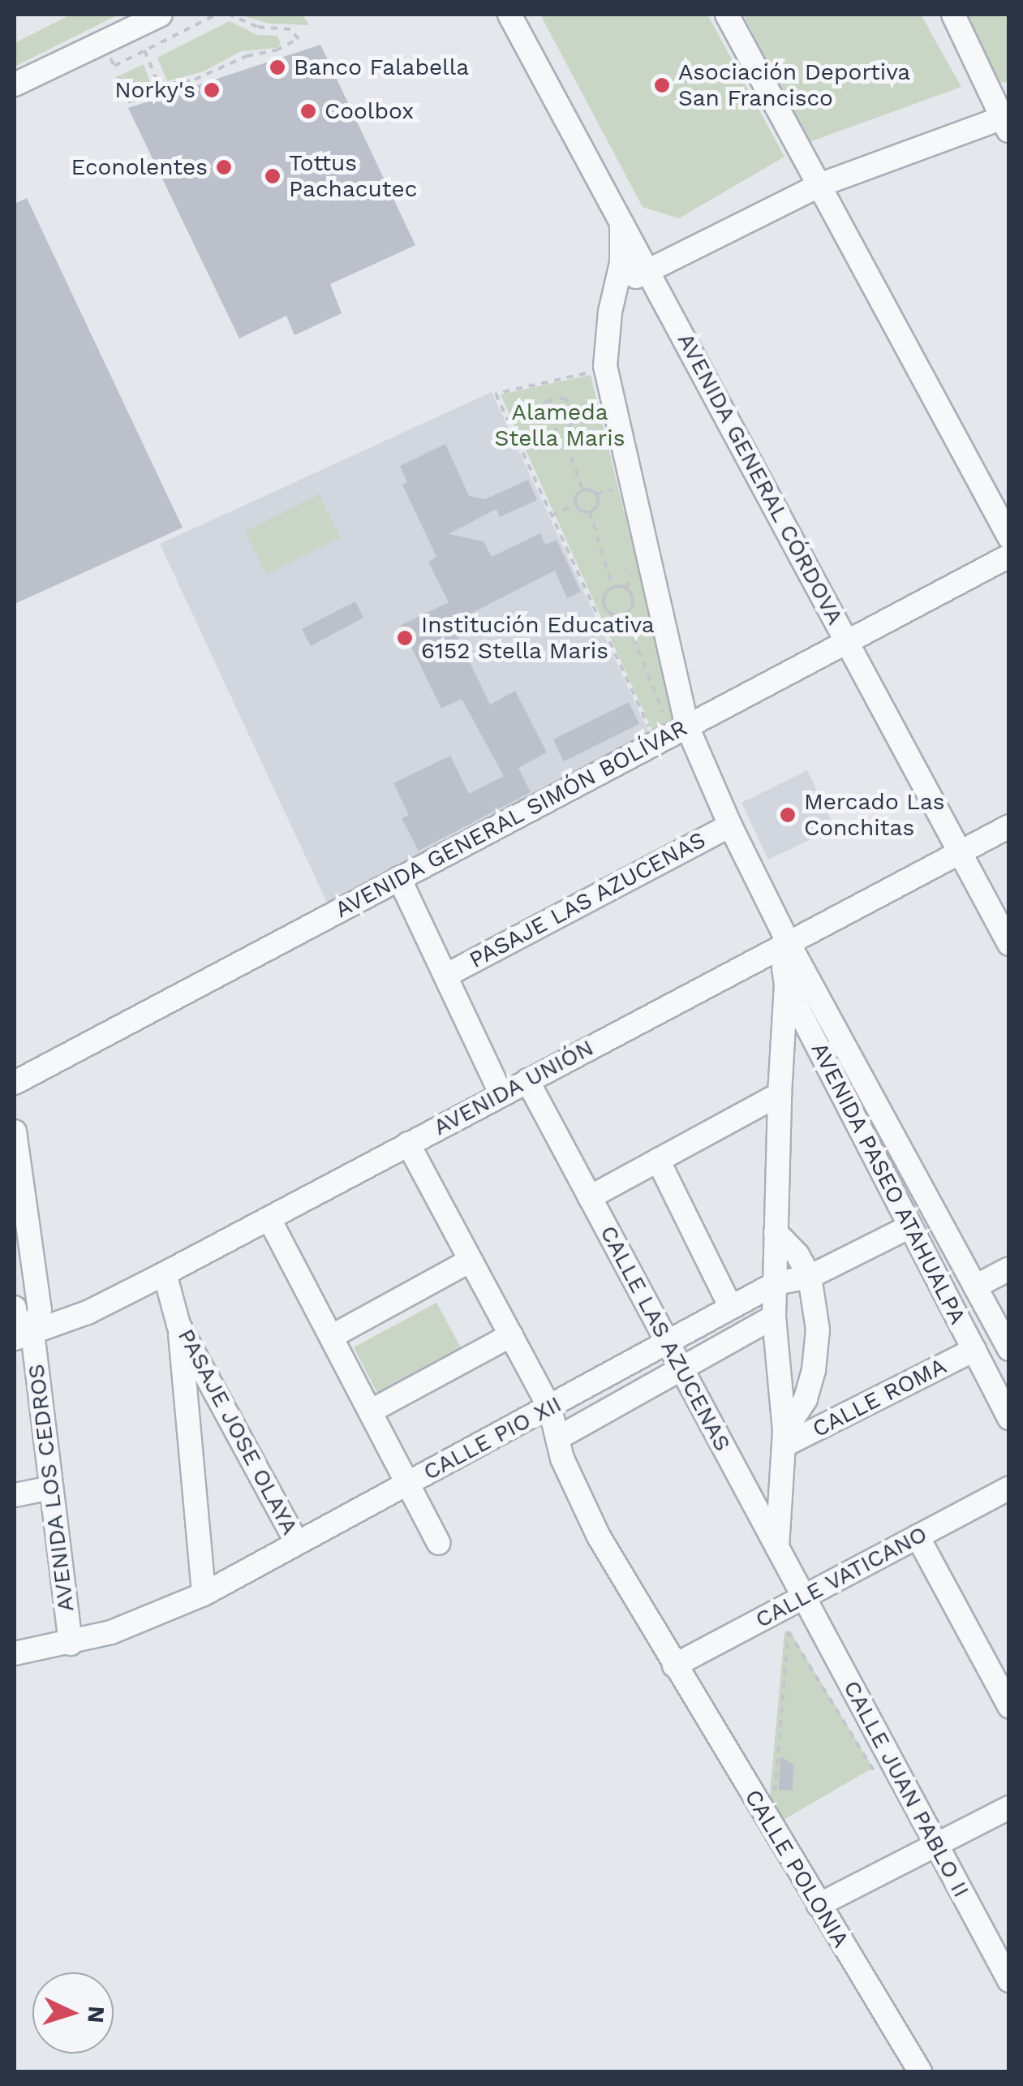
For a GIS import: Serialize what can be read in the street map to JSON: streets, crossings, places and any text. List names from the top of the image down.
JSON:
{
  "streets": {
    "street": [
      "AVENIDA GENERAL CÓRDOVA",
      "AVENIDA GENERAL SIMÓN BOLÍVAR",
      "PASAJE LAS AZUCENAS",
      "AVENIDA UNIÓN",
      "AVENIDA PASEO ATAHUALPA",
      "CALLE LAS AZUCENAS",
      "CALLE ROMA",
      "PASAJE JOSE OLAYA",
      "CALLE PIO XII",
      "AVENIDA LOS CEDROS",
      "CALLE VATICANO",
      "CALLE JUAN PABLO II",
      "CALLE POLONIA"
    ]
  },
  "crossings": [
    ["AVENIDA GENERAL CÓRDOVA", "AVENIDA GENERAL SIMÓN BOLÍVAR"],
    ["AVENIDA GENERAL CÓRDOVA", "AVENIDA UNIÓN"],
    ["AVENIDA GENERAL CÓRDOVA", "AVENIDA PASEO ATAHUALPA"],
    ["AVENIDA GENERAL SIMÓN BOLÍVAR", "AVENIDA PASEO ATAHUALPA"],
    ["PASAJE LAS AZUCENAS", "AVENIDA PASEO ATAHUALPA"],
    ["AVENIDA UNIÓN", "AVENIDA PASEO ATAHUALPA"],
    ["AVENIDA UNIÓN", "CALLE LAS AZUCENAS"],
    ["AVENIDA UNIÓN", "PASAJE JOSE OLAYA"],
    ["AVENIDA UNIÓN", "AVENIDA LOS CEDROS"],
    ["AVENIDA UNIÓN", "CALLE POLONIA"],
    ["AVENIDA PASEO ATAHUALPA", "CALLE ROMA"],
    ["AVENIDA PASEO ATAHUALPA", "CALLE PIO XII"],
    ["CALLE LAS AZUCENAS", "CALLE PIO XII"],
    ["CALLE LAS AZUCENAS", "CALLE VATICANO"],
    ["CALLE LAS AZUCENAS", "CALLE JUAN PABLO II"],
    ["PASAJE JOSE OLAYA", "CALLE PIO XII"],
    ["CALLE PIO XII", "AVENIDA LOS CEDROS"],
    ["CALLE PIO XII", "CALLE POLONIA"],
    ["CALLE VATICANO", "CALLE JUAN PABLO II"],
    ["CALLE VATICANO", "CALLE POLONIA"]
  ],
  "parks": ["Alameda Stella Maris"],
  "places": [
    "Banco Falabella",
    "Asociación Deportiva San Francisco",
    "Norky's",
    "Coolbox",
    "Econolentes",
    "Tottus Pachacutec",
    "Institución Educativa 6152 Stella Maris",
    "Mercado Las Conchitas"
  ],
  "north": "right"
}
